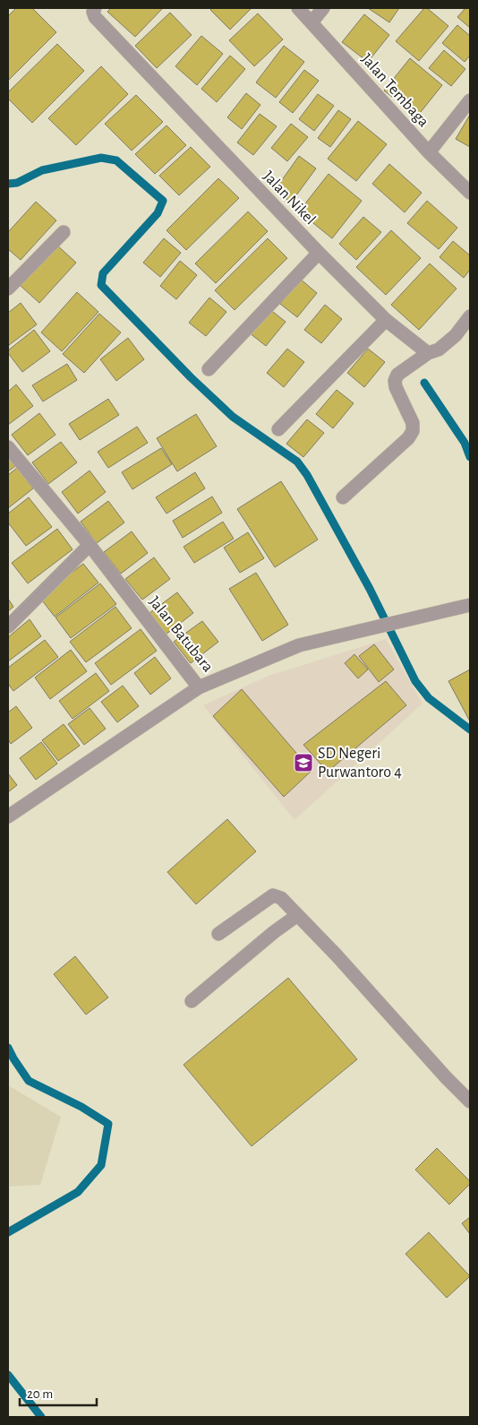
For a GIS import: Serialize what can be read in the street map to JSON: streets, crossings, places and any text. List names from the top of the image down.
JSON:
{
  "streets": {
    "street": ["Jalan Tembaga", "Jalan Nikel", "Jalan Batubara"]
  },
  "places": {
    "school or university": ["SD Negeri Purwantoro 4"]
  },
  "scale_bar": "20 m"
}
